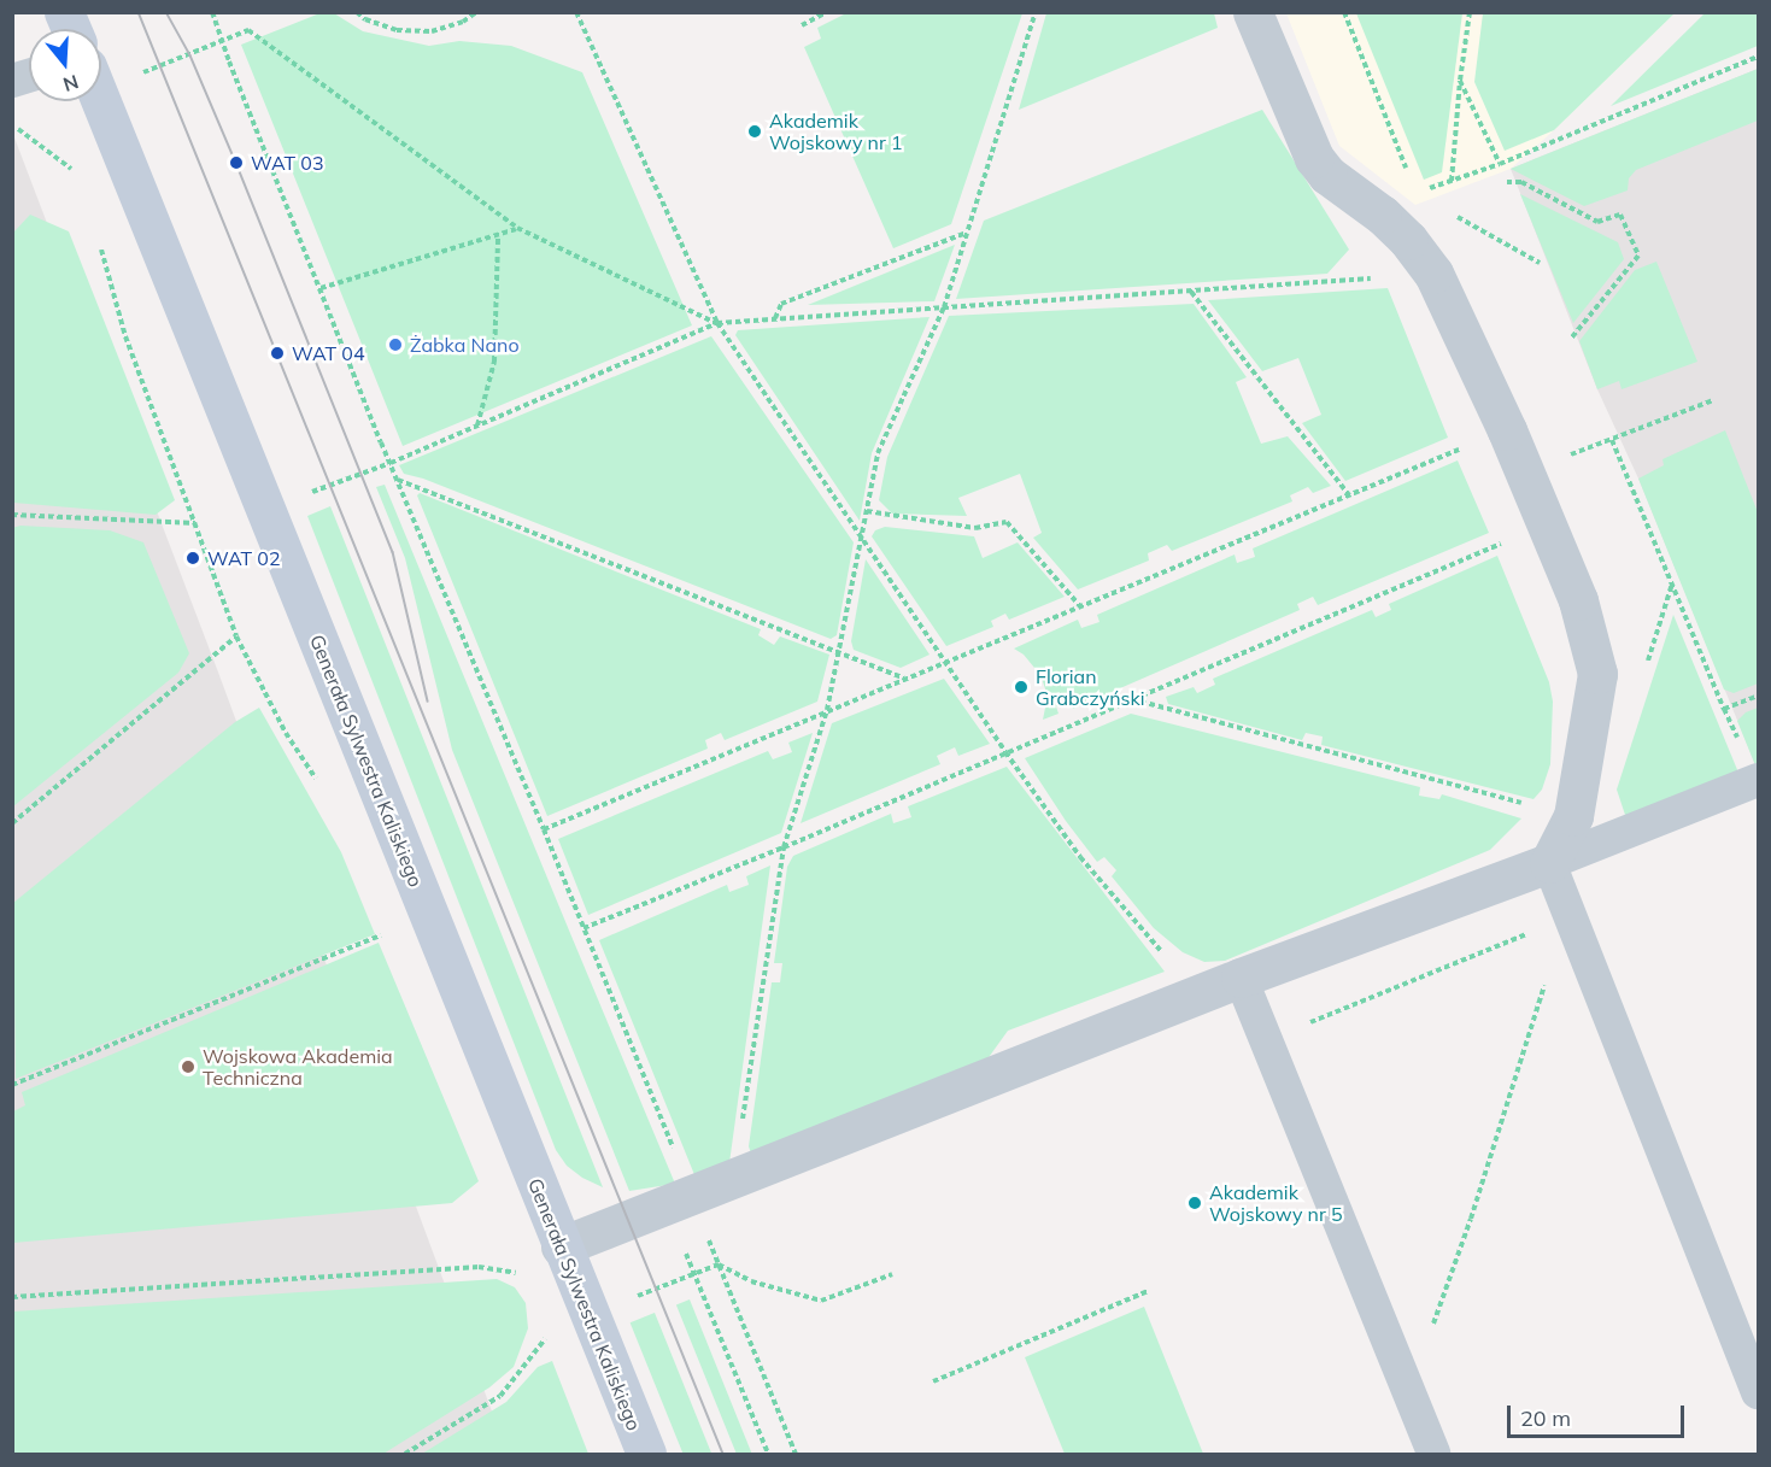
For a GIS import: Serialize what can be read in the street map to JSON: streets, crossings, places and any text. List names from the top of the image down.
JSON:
{
  "streets": {
    "street": ["Generała Sylwestra Kaliskiego"]
  },
  "places": [
    "Akademik Wojskowy nr 1",
    "WAT 03",
    "Żabka Nano",
    "WAT 04",
    "WAT 02",
    "Florian Grabczyński",
    "Wojskowa Akademia Techniczna",
    "Akademik Wojskowy nr 5"
  ],
  "scale_bar": "20 m",
  "north": "bottom"
}
